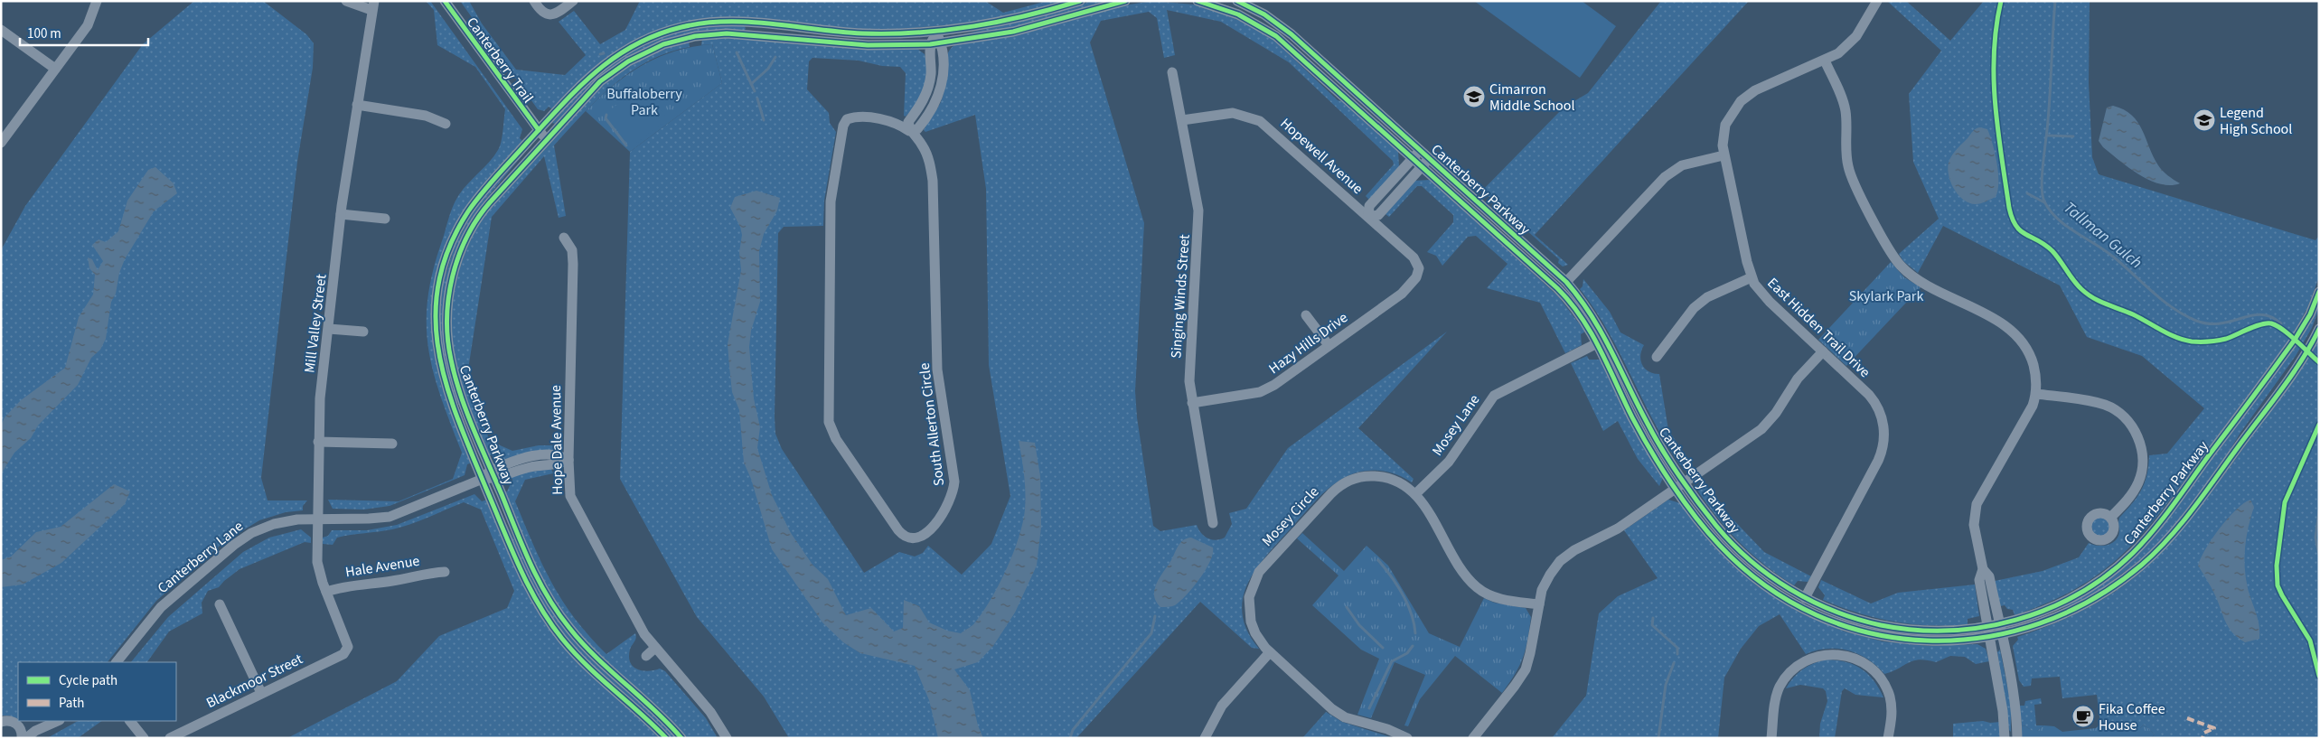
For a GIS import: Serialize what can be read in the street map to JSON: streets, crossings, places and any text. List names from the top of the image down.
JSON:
{
  "streets": {
    "street": [
      "Canterberry Trail",
      "Hopewell Avenue",
      "Canterberry Parkway",
      "Singing Winds Street",
      "Mill Valley Street",
      "East Hidden Trail Drive",
      "Hazy Hills Drive",
      "South Allerton Circle",
      "Mosey Lane",
      "Hope Dale Avenue",
      "Mosey Circle",
      "Canterberry Lane",
      "Hale Avenue",
      "Blackmoor Street"
    ]
  },
  "crossings": [
    ["Canterberry Trail", "Canterberry Parkway"],
    ["Hopewell Avenue", "Singing Winds Street"],
    ["Hopewell Avenue", "Hazy Hills Drive"],
    ["Canterberry Parkway", "East Hidden Trail Drive"],
    ["Canterberry Parkway", "Mosey Lane"],
    ["Canterberry Parkway", "Canterberry Lane"],
    ["Singing Winds Street", "Hazy Hills Drive"],
    ["Mill Valley Street", "Canterberry Lane"],
    ["Mill Valley Street", "Hale Avenue"],
    ["Mill Valley Street", "Blackmoor Street"],
    ["Mosey Lane", "Mosey Circle"],
    ["Hope Dale Avenue", "Canterberry Lane"]
  ],
  "water": ["Tallman Gulch"],
  "parks": ["Buffaloberry Park", "Skylark Park"],
  "places": {
    "school or university": ["Cimarron Middle School", "Legend High School"],
    "cafe": ["Fika Coffee House"]
  },
  "legend": ["Cycle path", "Path"],
  "scale_bar": "100 m"
}
